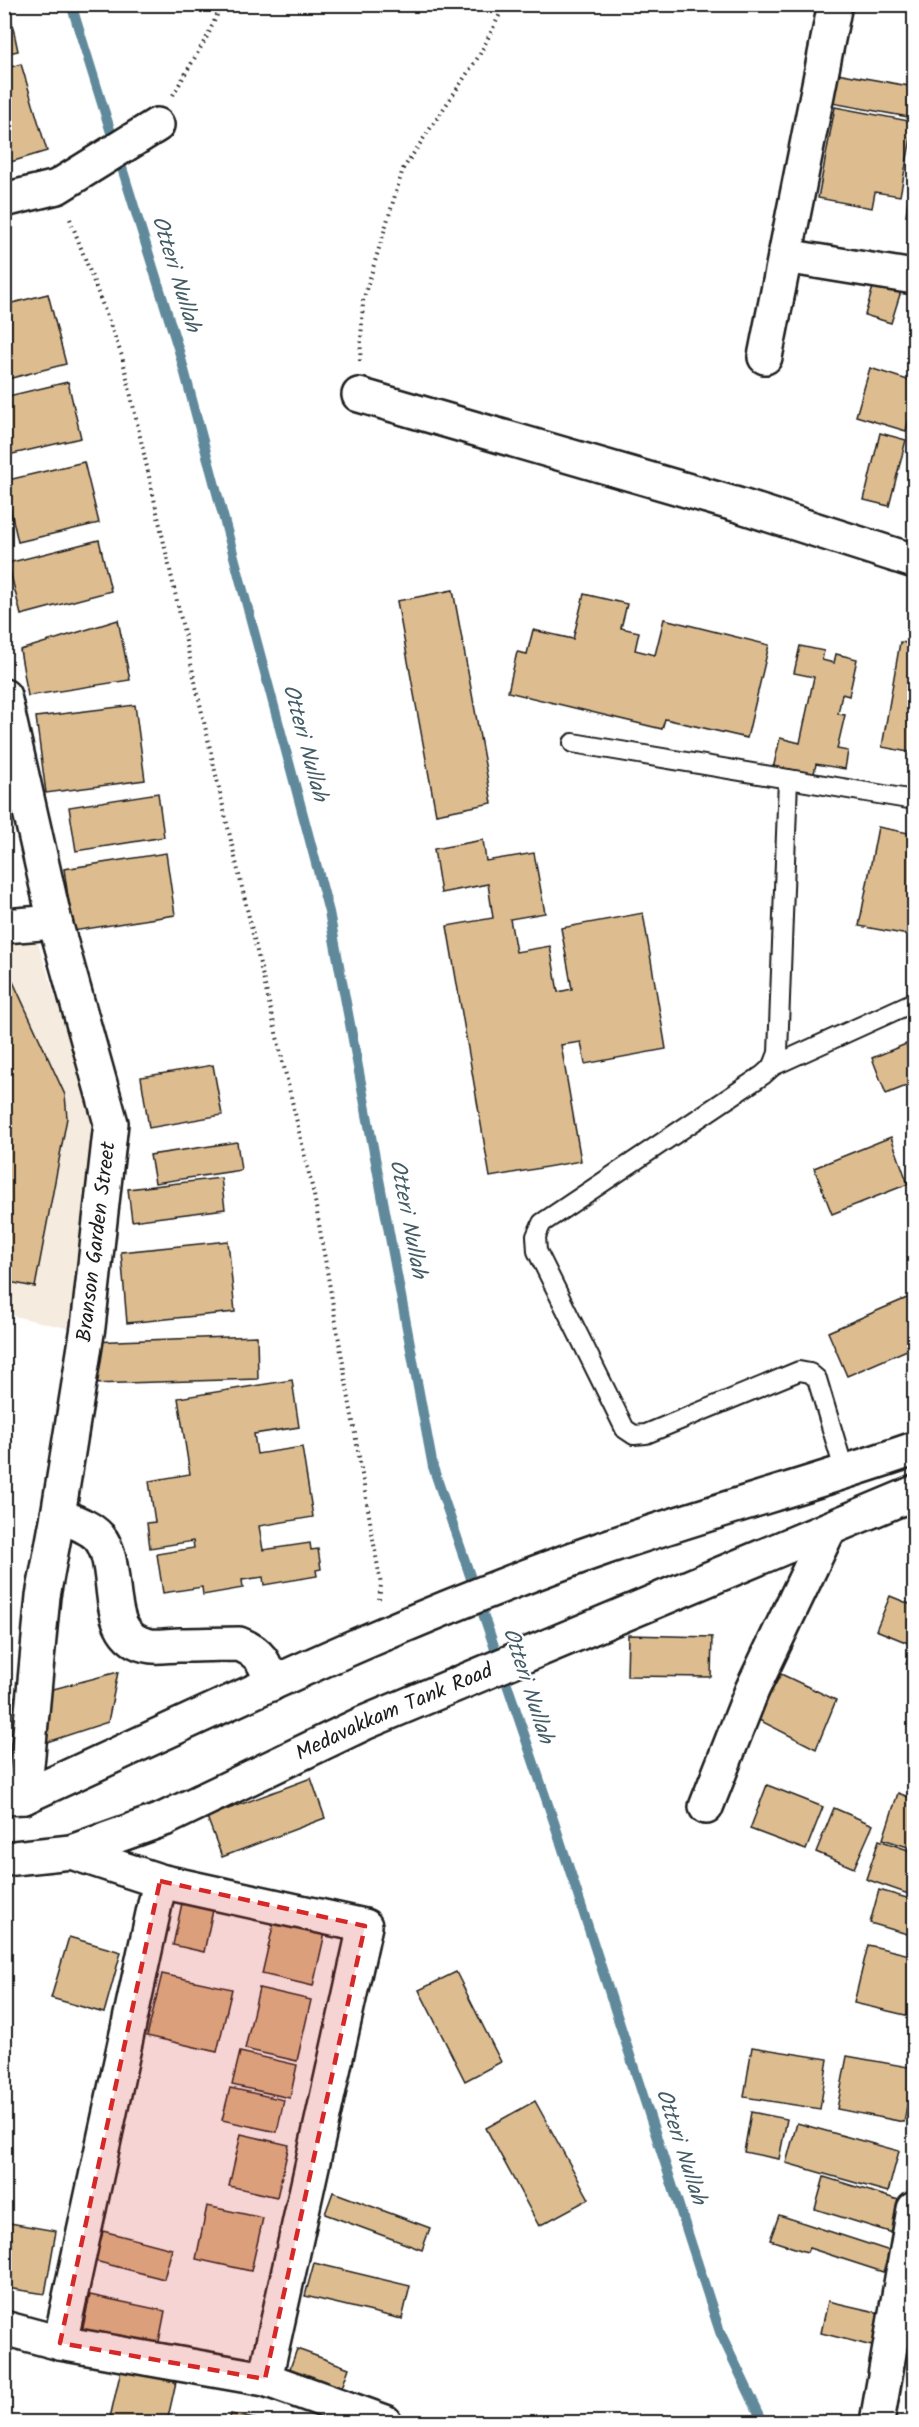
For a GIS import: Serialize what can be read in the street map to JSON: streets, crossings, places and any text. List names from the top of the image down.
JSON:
{
  "streets": {
    "street": ["Branson Garden Street", "Medavakkam Tank Road"]
  },
  "water": ["Otteri Nullah"]
}
